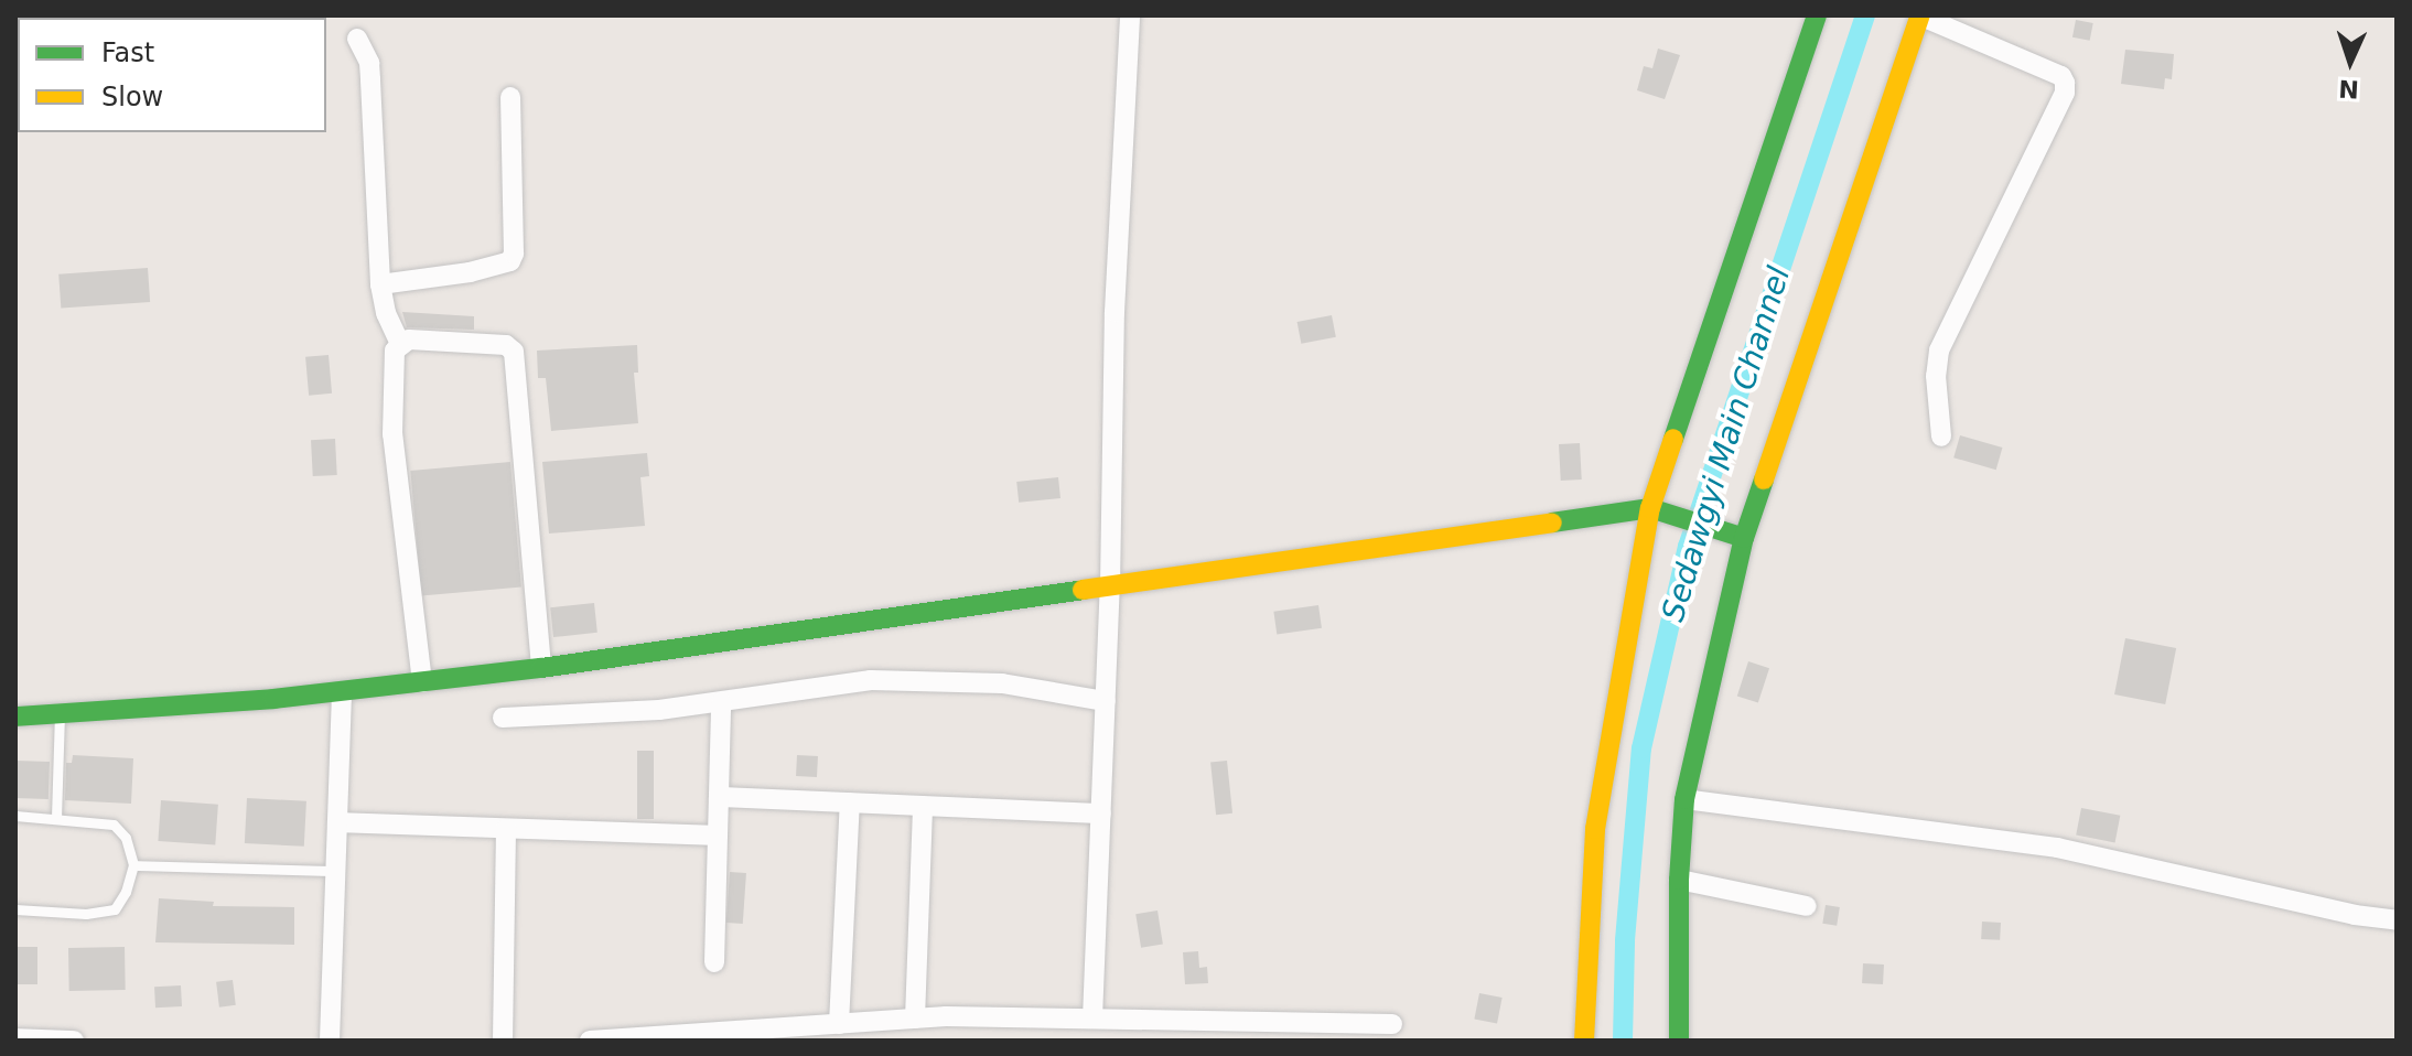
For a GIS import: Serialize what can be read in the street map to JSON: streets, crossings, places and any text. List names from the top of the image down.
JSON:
{
  "water": ["Sedawgyi Main Channel"],
  "legend": ["Fast", "Slow"],
  "north": "bottom"
}
